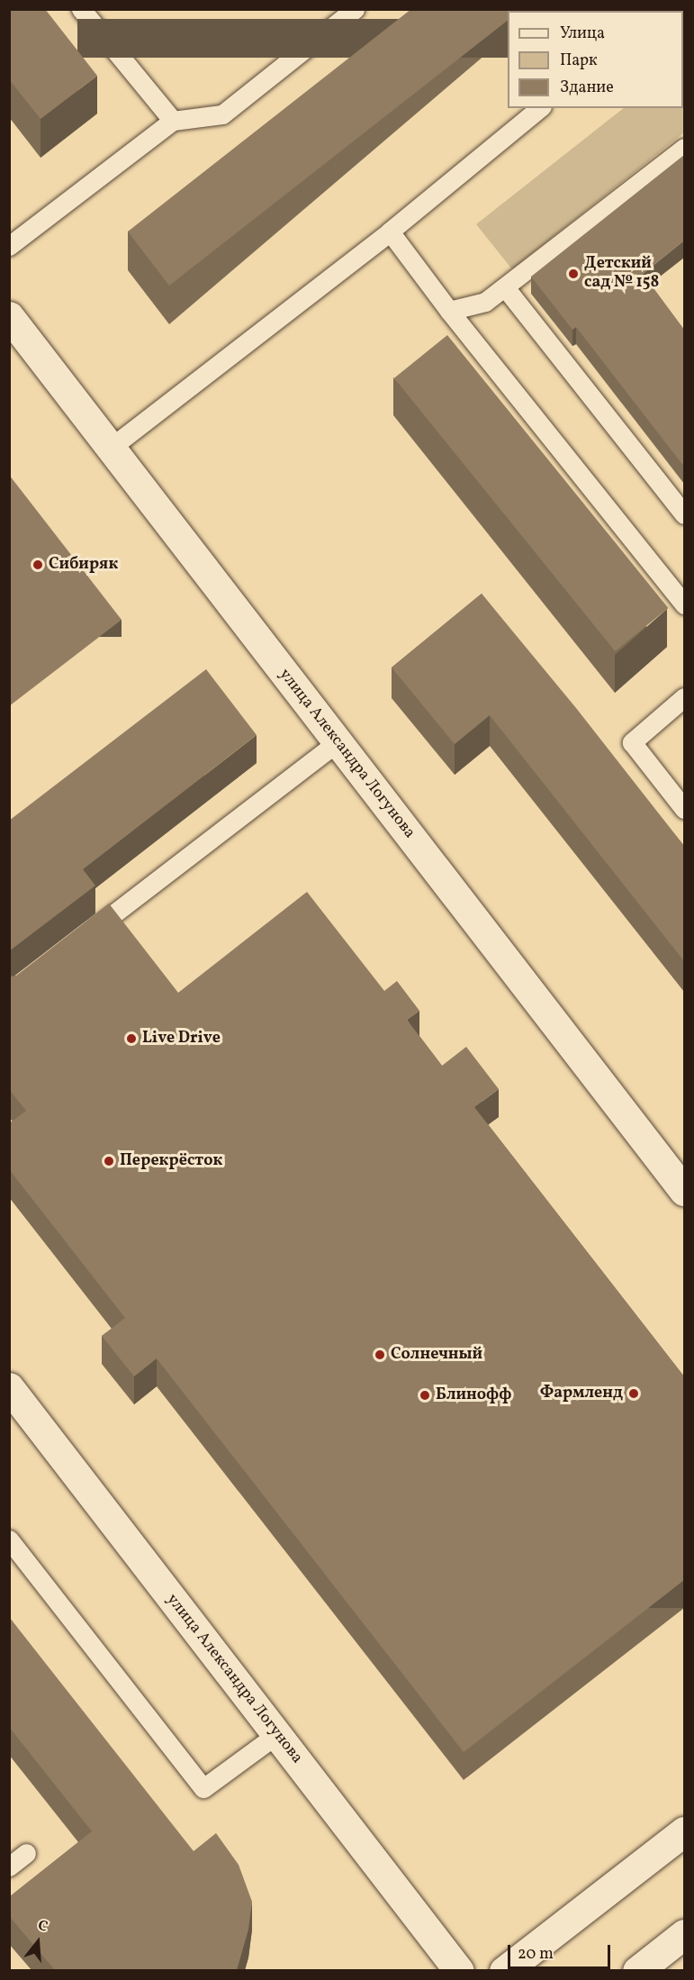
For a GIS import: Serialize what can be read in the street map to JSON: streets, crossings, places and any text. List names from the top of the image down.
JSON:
{
  "streets": {
    "street": ["улица Александра Логунова"]
  },
  "places": [
    "Детский сад № 158",
    "Сибиряк",
    "Live Drive",
    "Перекрёсток",
    "Солнечный",
    "Фармленд",
    "Блинофф"
  ],
  "legend": ["Улица", "Парк", "Здание"],
  "scale_bar": "20 m",
  "north": "top"
}
